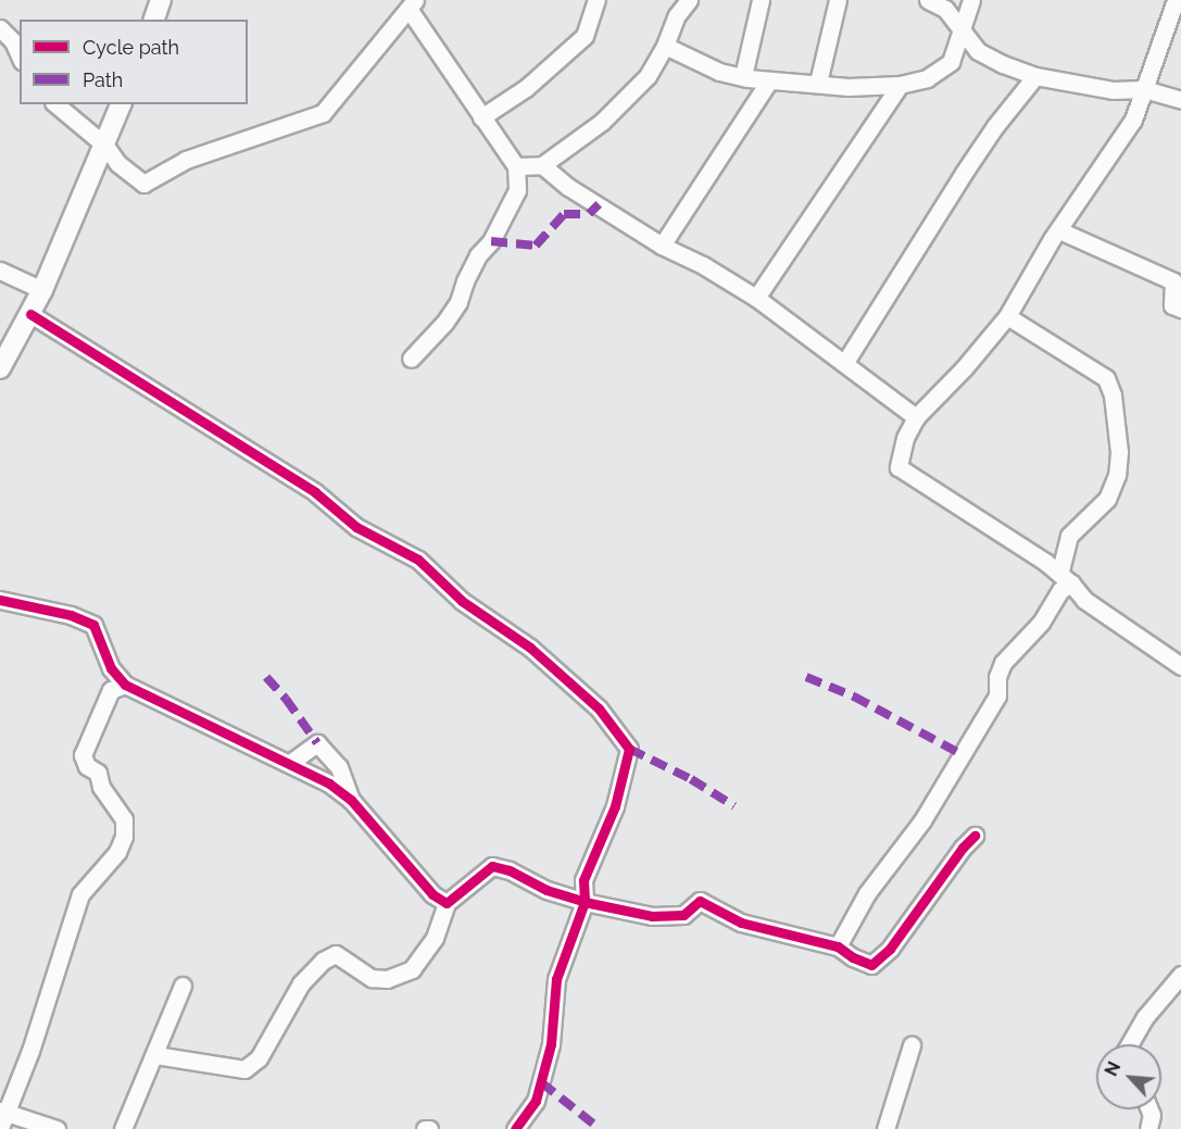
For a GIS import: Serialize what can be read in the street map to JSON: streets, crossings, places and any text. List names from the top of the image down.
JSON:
{
  "legend": ["Cycle path", "Path"],
  "north": "top left"
}
